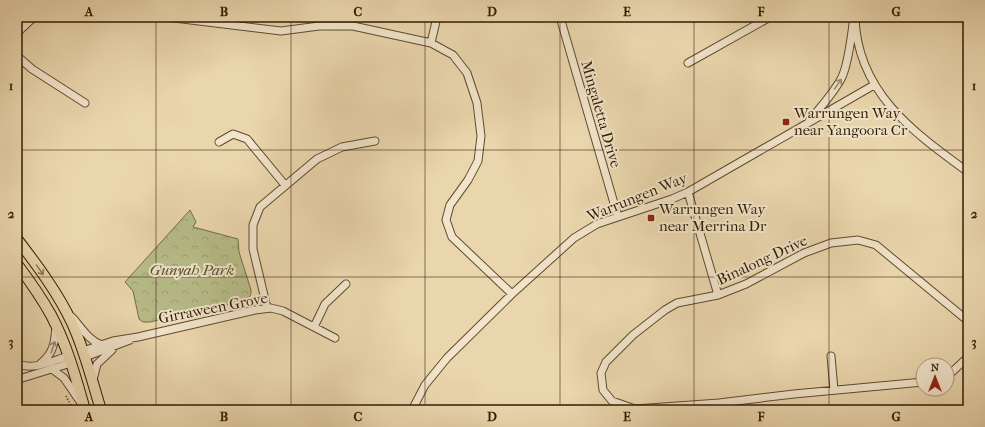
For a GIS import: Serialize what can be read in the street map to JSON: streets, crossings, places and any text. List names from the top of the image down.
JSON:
{
  "streets": {
    "street": [
      "Mingaletta Drive",
      "Warrungen Way",
      "Binalong Drive",
      "Girraween Grove"
    ]
  },
  "crossings": [
    ["Mingaletta Drive", "Warrungen Way"]
  ],
  "parks": ["Gunyah Park"],
  "places": {
    "transit": ["Warrungen Way near Yangoora Cr", "Warrungen Way near Merrina Dr"]
  },
  "north": "top",
  "grid": {
    "columns": [
      "A",
      "B",
      "C",
      "D",
      "E",
      "F",
      "G"
    ],
    "rows": ["1", "2", "3"]
  }
}
